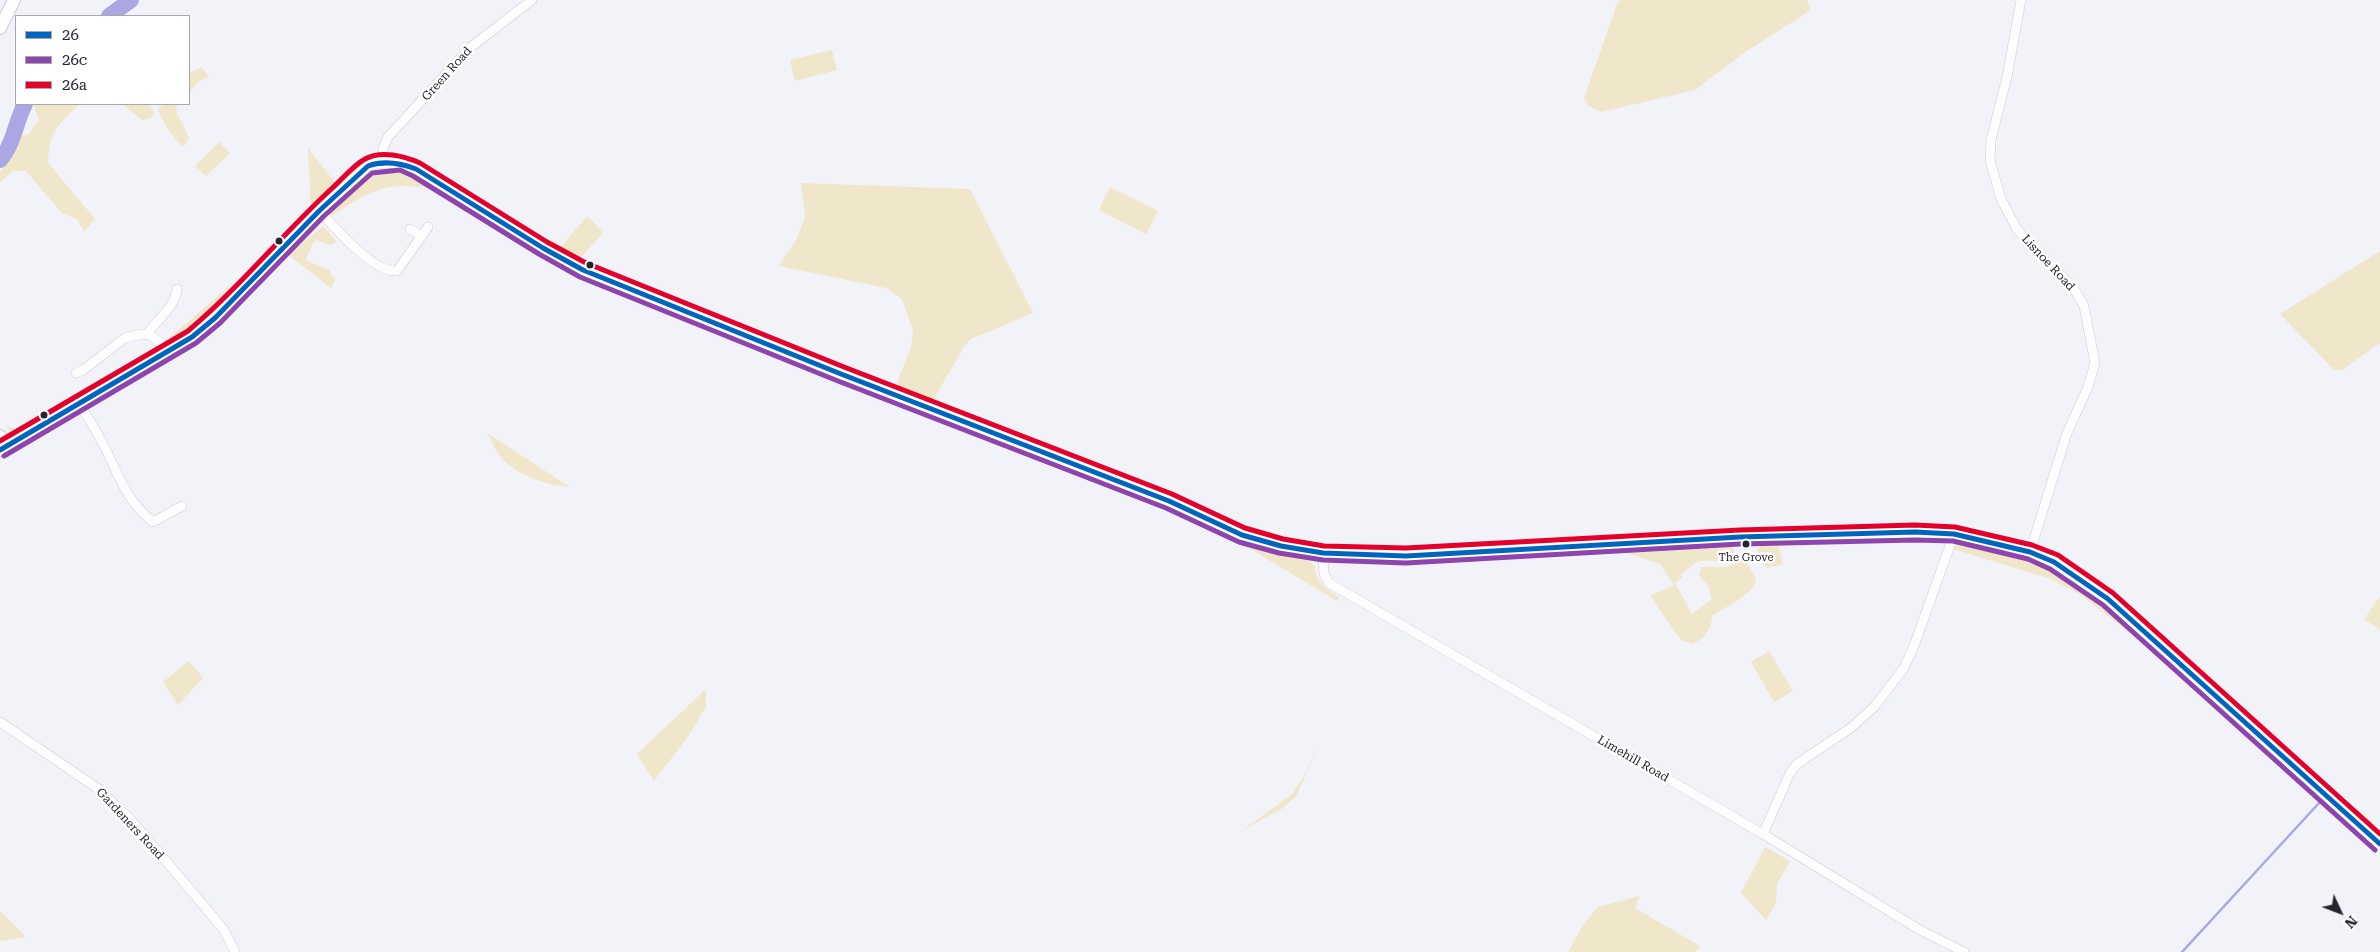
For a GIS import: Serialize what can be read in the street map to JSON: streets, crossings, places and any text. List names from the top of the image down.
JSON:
{
  "streets": {
    "street": [
      "Green Road",
      "Lisnoe Road",
      "Limehill Road",
      "Gardeners Road"
    ]
  },
  "places": ["The Grove"],
  "lines": ["transit line 26a", "transit line 26", "transit line 26c"],
  "legend": ["26", "26c", "26a"],
  "north": "bottom right"
}
